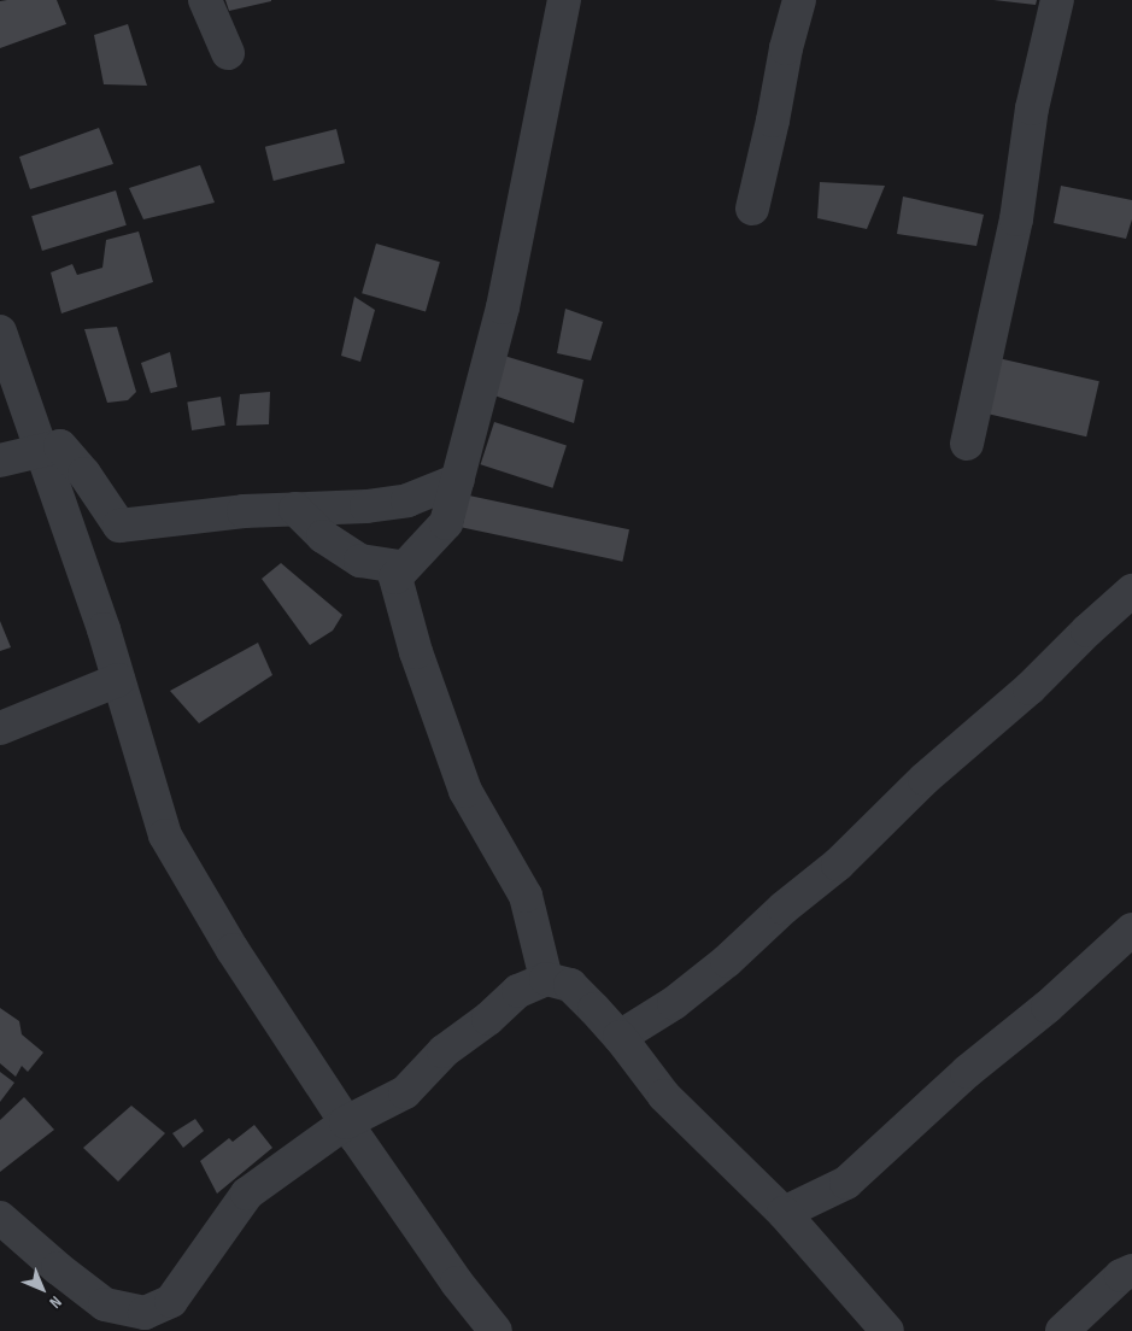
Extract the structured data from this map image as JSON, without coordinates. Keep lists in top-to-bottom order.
{
  "north": "bottom right"
}
